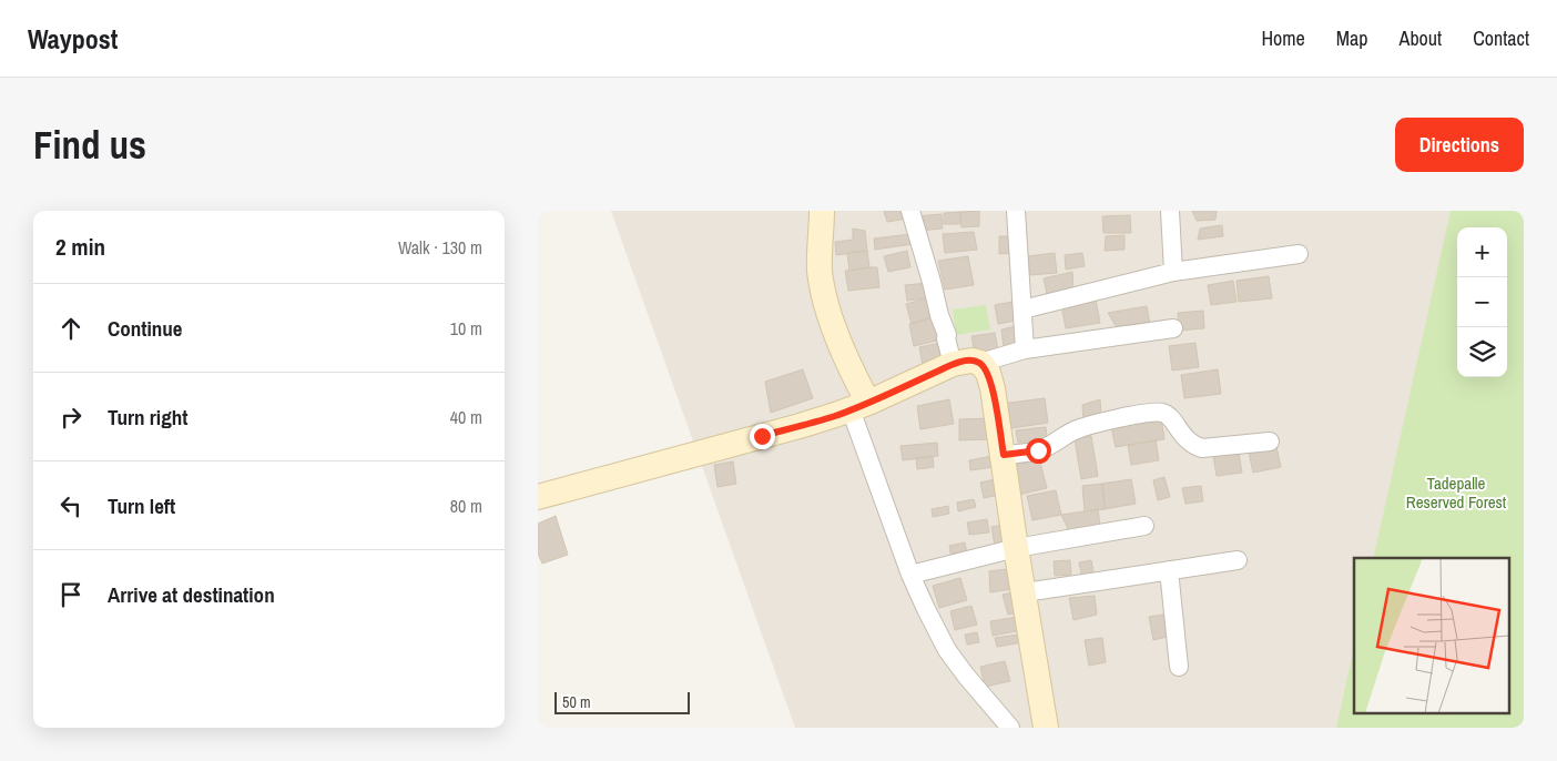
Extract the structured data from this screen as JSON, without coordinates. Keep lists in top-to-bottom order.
{
  "parks": ["Tadepalle Reserved Forest"],
  "scale_bar": "50 m",
  "page": {
    "header": "Waypost",
    "nav": [
      "Home",
      "Map",
      "About",
      "Contact"
    ],
    "buttons": "Directions",
    "title": "Find us",
    "heading": ["2 min", "Walk · 130 m"],
    "map_buttons": ["+", "−"],
    "list": [
      ["Continue", "10 m"],
      ["Turn right", "40 m"],
      ["Turn left", "80 m"],
      "Arrive at destination"
    ],
    "scale": "50 m"
  }
}
